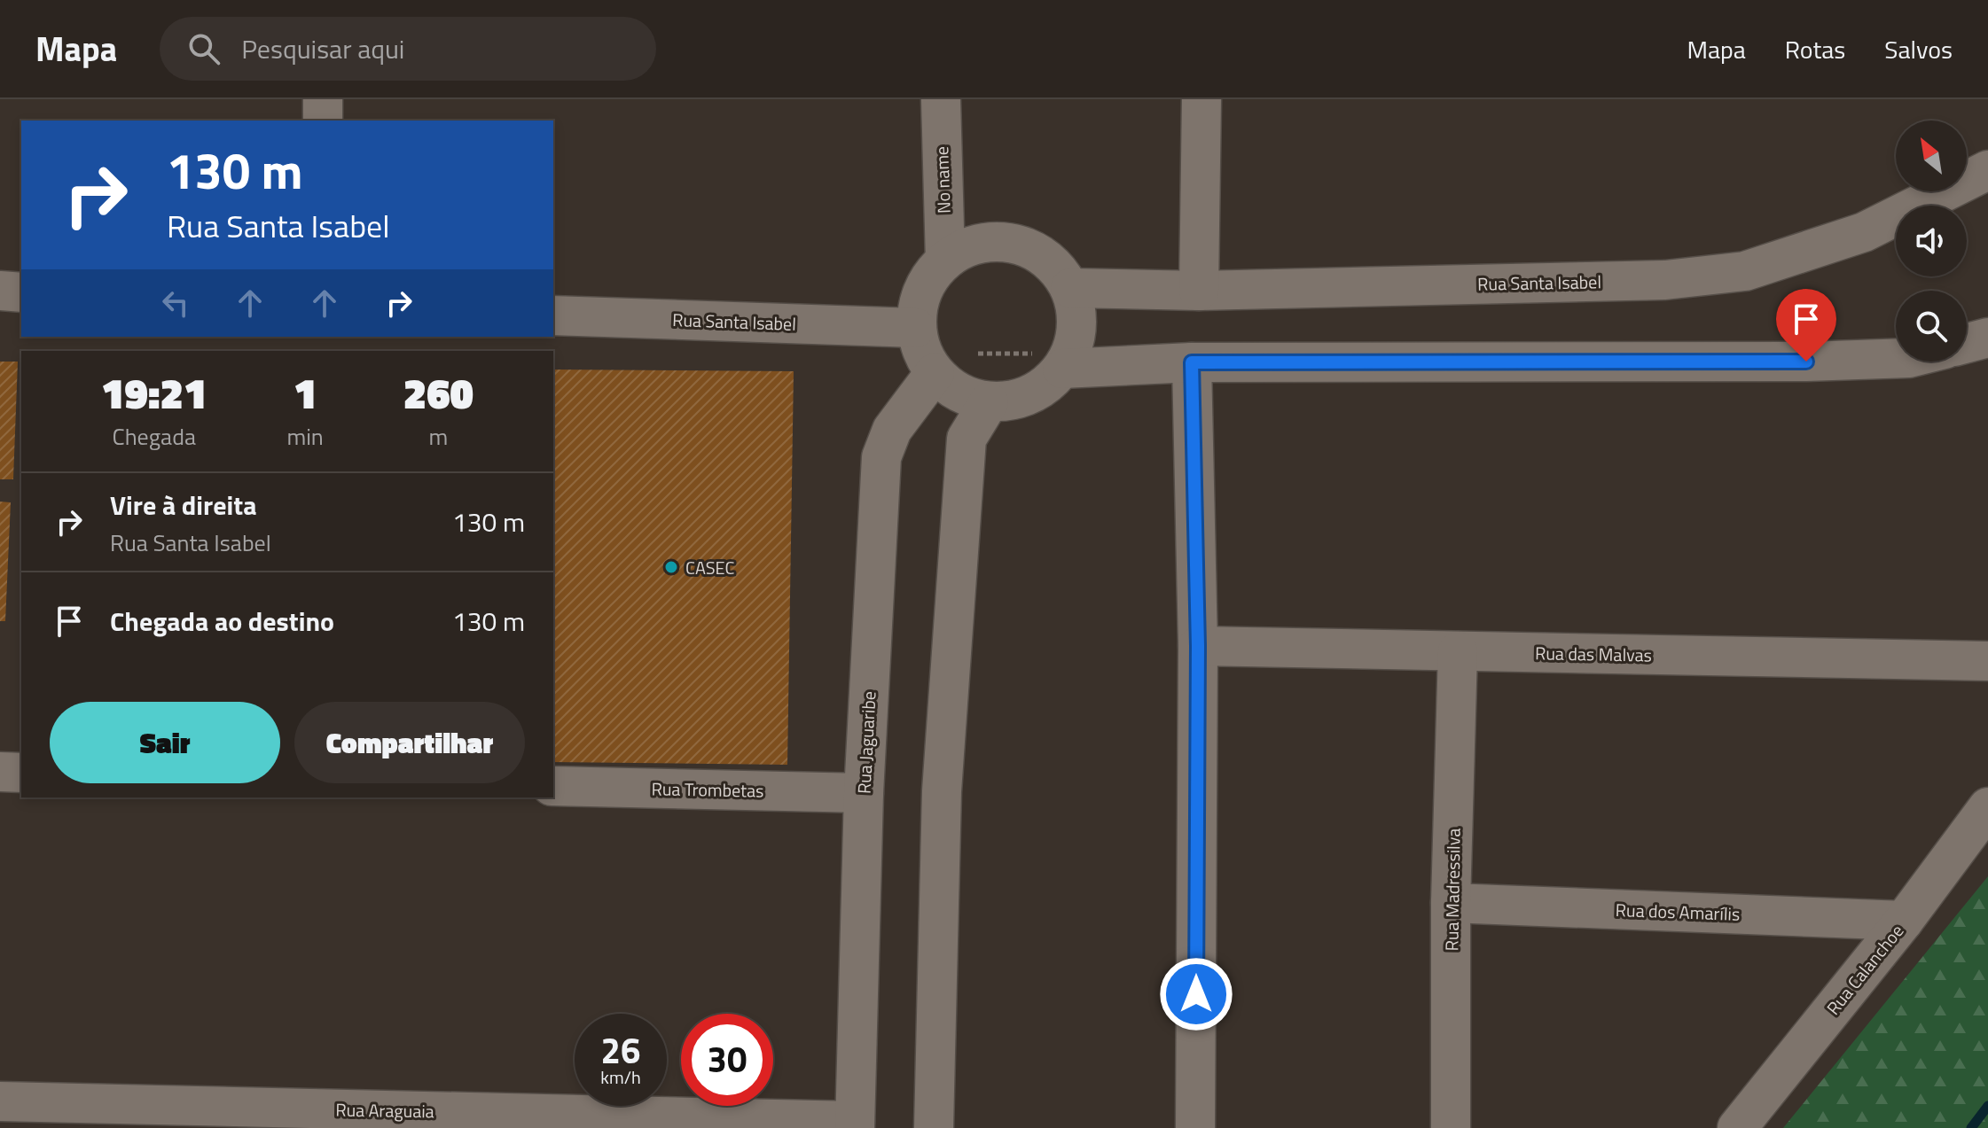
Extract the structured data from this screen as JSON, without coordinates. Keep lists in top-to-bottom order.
{
  "streets": {
    "street": [
      "No name",
      "Rua Santa Isabel",
      "Rua das Malvas",
      "Rua Jaguaribe",
      "Rua Trombetas",
      "Rua Madressilva",
      "Rua dos Amarílis",
      "Rua Calanchoe",
      "Rua Araguaia"
    ]
  },
  "crossings": [
    ["No name", "Rua Santa Isabel"],
    ["No name", "Rua Jaguaribe"],
    ["Rua Santa Isabel", "Rua Jaguaribe"],
    ["Rua das Malvas", "Rua Madressilva"],
    ["Rua Jaguaribe", "Rua Trombetas"],
    ["Rua Jaguaribe", "Rua Araguaia"],
    ["Rua Madressilva", "Rua dos Amarílis"],
    ["Rua dos Amarílis", "Rua Calanchoe"]
  ],
  "places": ["CASEC"],
  "north": "top left",
  "page": {
    "header": "Mapa",
    "search": "Pesquisar aqui",
    "nav": ["Mapa", "Rotas", "Salvos"],
    "turn": ["130 m", "Rua Santa Isabel"],
    "eta": [
      "19:21",
      "Chegada",
      "1",
      "min",
      "260",
      "m"
    ],
    "list": [
      {
        "name": "Vire à direita",
        "note": "Rua Santa Isabel",
        "value": "130 m"
      },
      {
        "name": "Chegada ao destino",
        "value": "130 m"
      }
    ],
    "buttons": ["Sair", "Compartilhar"],
    "speed": "26 km/h",
    "limit": "30"
  }
}
